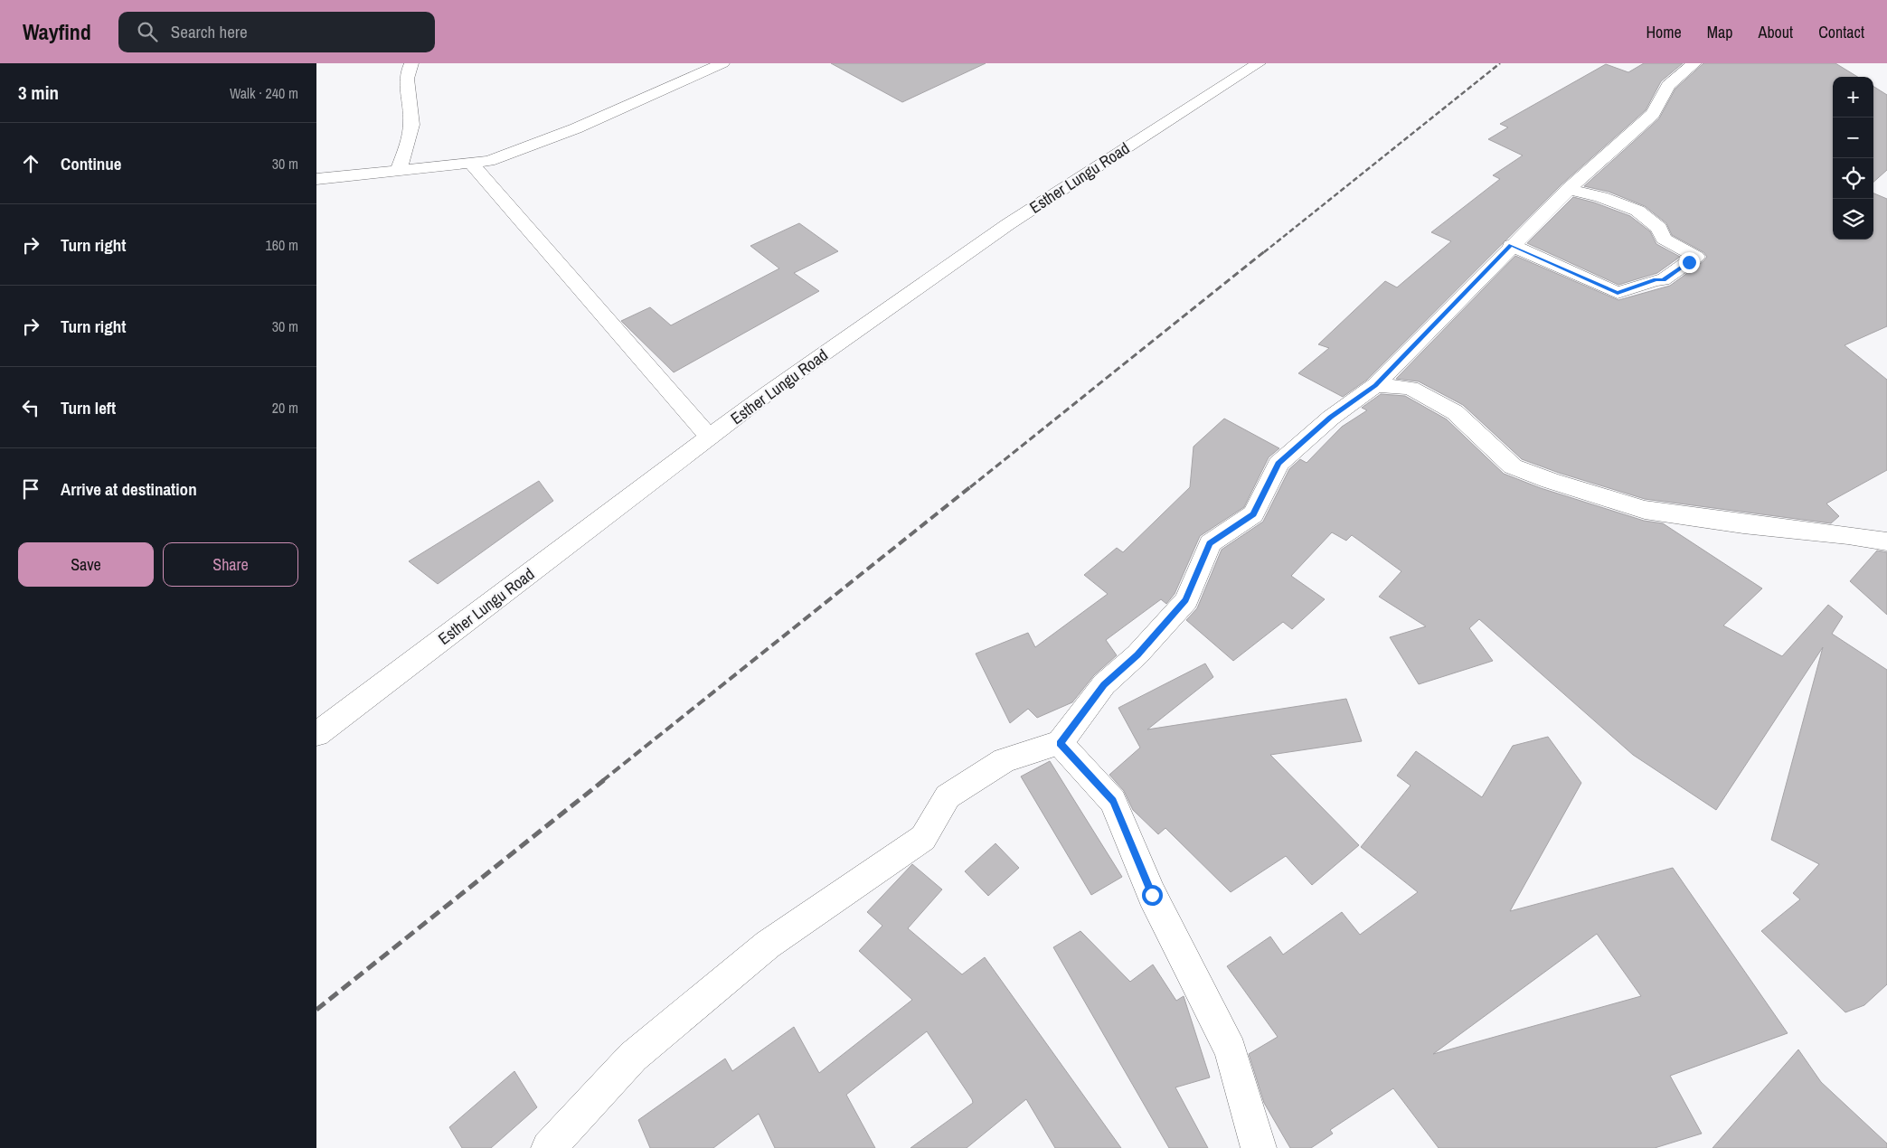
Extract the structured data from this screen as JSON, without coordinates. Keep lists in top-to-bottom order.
{
  "streets": {
    "street": ["Esther Lungu Road"]
  },
  "page": {
    "header": "Wayfind",
    "search": "Search here",
    "nav": [
      "Home",
      "Map",
      "About",
      "Contact"
    ],
    "heading": ["3 min", "Walk · 240 m"],
    "map_buttons": ["+", "−"],
    "list": [
      ["Continue", "30 m"],
      ["Turn right", "160 m"],
      ["Turn right", "30 m"],
      ["Turn left", "20 m"],
      "Arrive at destination"
    ],
    "buttons": ["Save", "Share"]
  }
}
